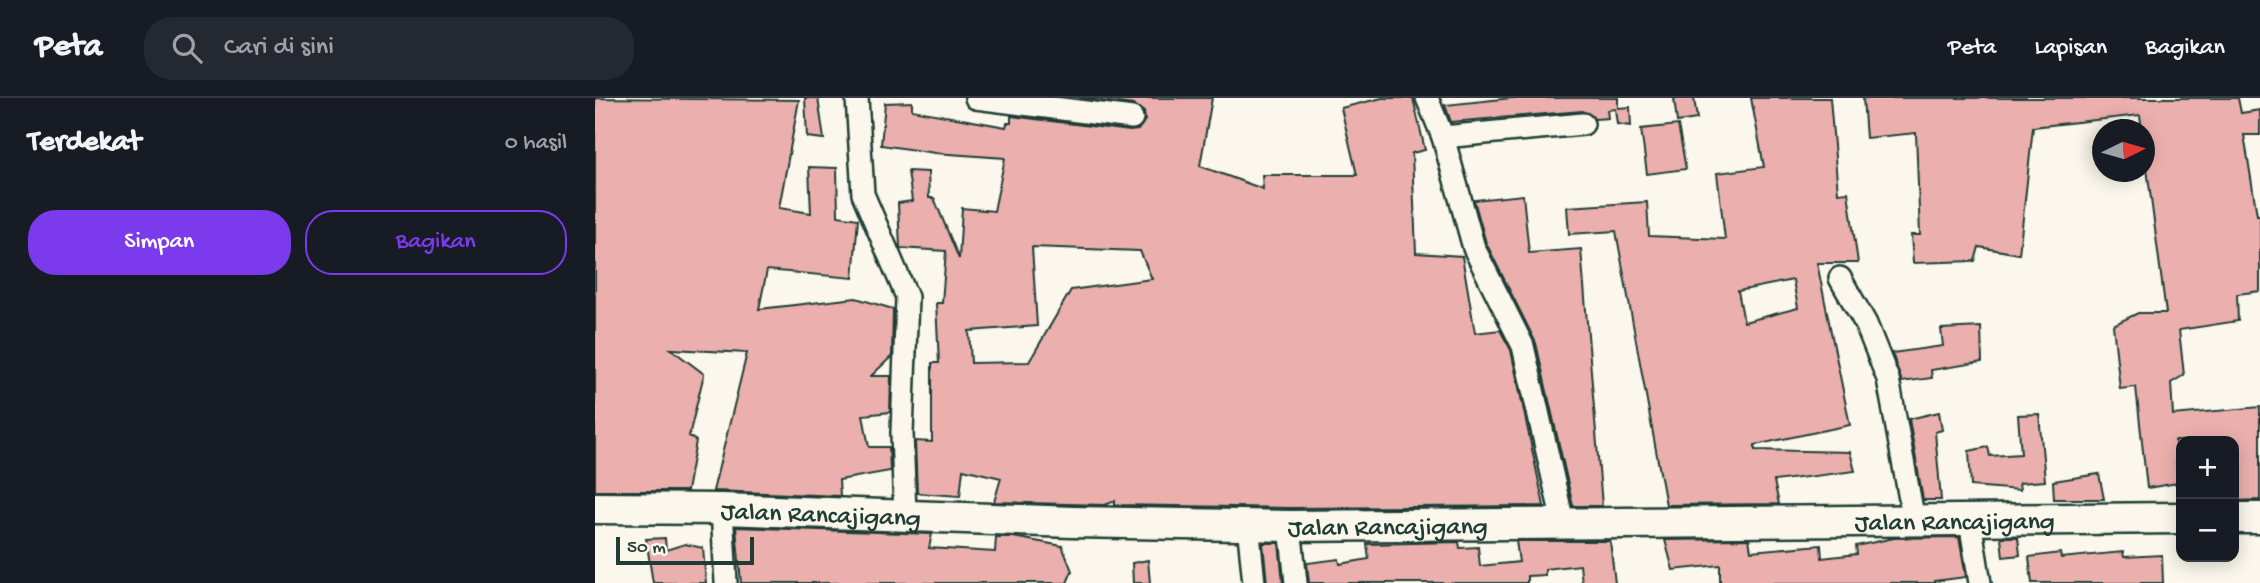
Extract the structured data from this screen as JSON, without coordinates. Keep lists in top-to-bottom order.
{
  "streets": {
    "main road": ["Jalan Rancajigang"]
  },
  "scale_bar": "50 m",
  "north": "right",
  "page": {
    "header": "Peta",
    "search": "Cari di sini",
    "nav": ["Peta", "Lapisan", "Bagikan"],
    "heading": ["Terdekat", "0 hasil"],
    "buttons": ["Simpan", "Bagikan"],
    "map_buttons": ["+", "−"],
    "scale": "50 m"
  }
}
